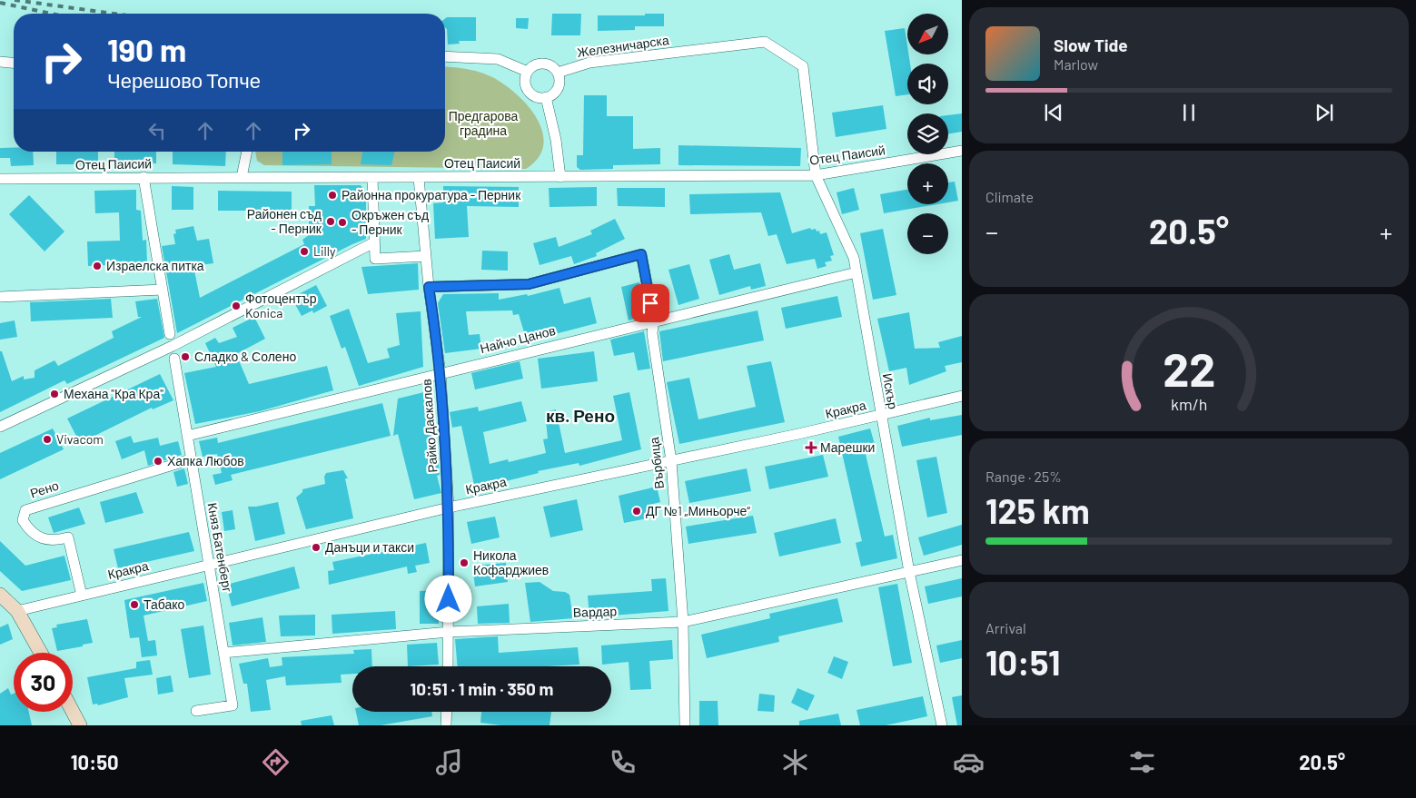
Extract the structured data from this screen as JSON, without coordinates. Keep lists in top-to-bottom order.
{
  "streets": {
    "street": [
      "Железничарска",
      "Отец Паисий",
      "Найчо Цанов",
      "Искър",
      "Кракра",
      "Райко Даскалов",
      "Върбица",
      "Рено",
      "Княз Батенберг",
      "Вардар"
    ]
  },
  "crossings": [
    ["Железничарска", "Искър"],
    ["Отец Паисий", "Искър"],
    ["Отец Паисий", "Райко Даскалов"],
    ["Найчо Цанов", "Искър"],
    ["Найчо Цанов", "Райко Даскалов"],
    ["Найчо Цанов", "Върбица"],
    ["Найчо Цанов", "Княз Батенберг"],
    ["Искър", "Кракра"],
    ["Искър", "Вардар"],
    ["Кракра", "Райко Даскалов"],
    ["Кракра", "Върбица"],
    ["Кракра", "Рено"],
    ["Кракра", "Княз Батенберг"],
    ["Райко Даскалов", "Върбица"],
    ["Райко Даскалов", "Вардар"],
    ["Върбица", "Вардар"],
    ["Рено", "Княз Батенберг"],
    ["Княз Батенберг", "Вардар"]
  ],
  "districts": ["кв. Рено"],
  "parks": ["Предгарова градина"],
  "places": {
    "other": [
      "Районна прокуратура - Перник",
      "Районен съд - Перник",
      "Окръжен съд - Перник",
      "Lilly",
      "Израелска питка",
      "Фотоцентър Konica",
      "Сладко & Солено",
      "Механа \"Кра Кра\"",
      "Vivacom",
      "Хапка Любов",
      "ДГ №1 „Миньорче“",
      "Данъци и такси",
      "Никола Кофарджиев",
      "Табако"
    ],
    "health": ["Марешки"]
  },
  "north": "bottom left",
  "page": {
    "map_buttons": ["+", "−"],
    "turn": ["190 m", "Черешово Топче"],
    "song": ["Slow Tide", "Marlow"],
    "tile": [
      "Climate",
      ["Range · 25%", "125 km"],
      ["Arrival", "10:51"]
    ],
    "heat": ["−", "20.5°", "+"],
    "limit": "30",
    "trip": "10:51 · 1 min · 350 m",
    "tabs": ["10:50", "20.5°"],
    "gauge": ["22", "km/h"]
  }
}
